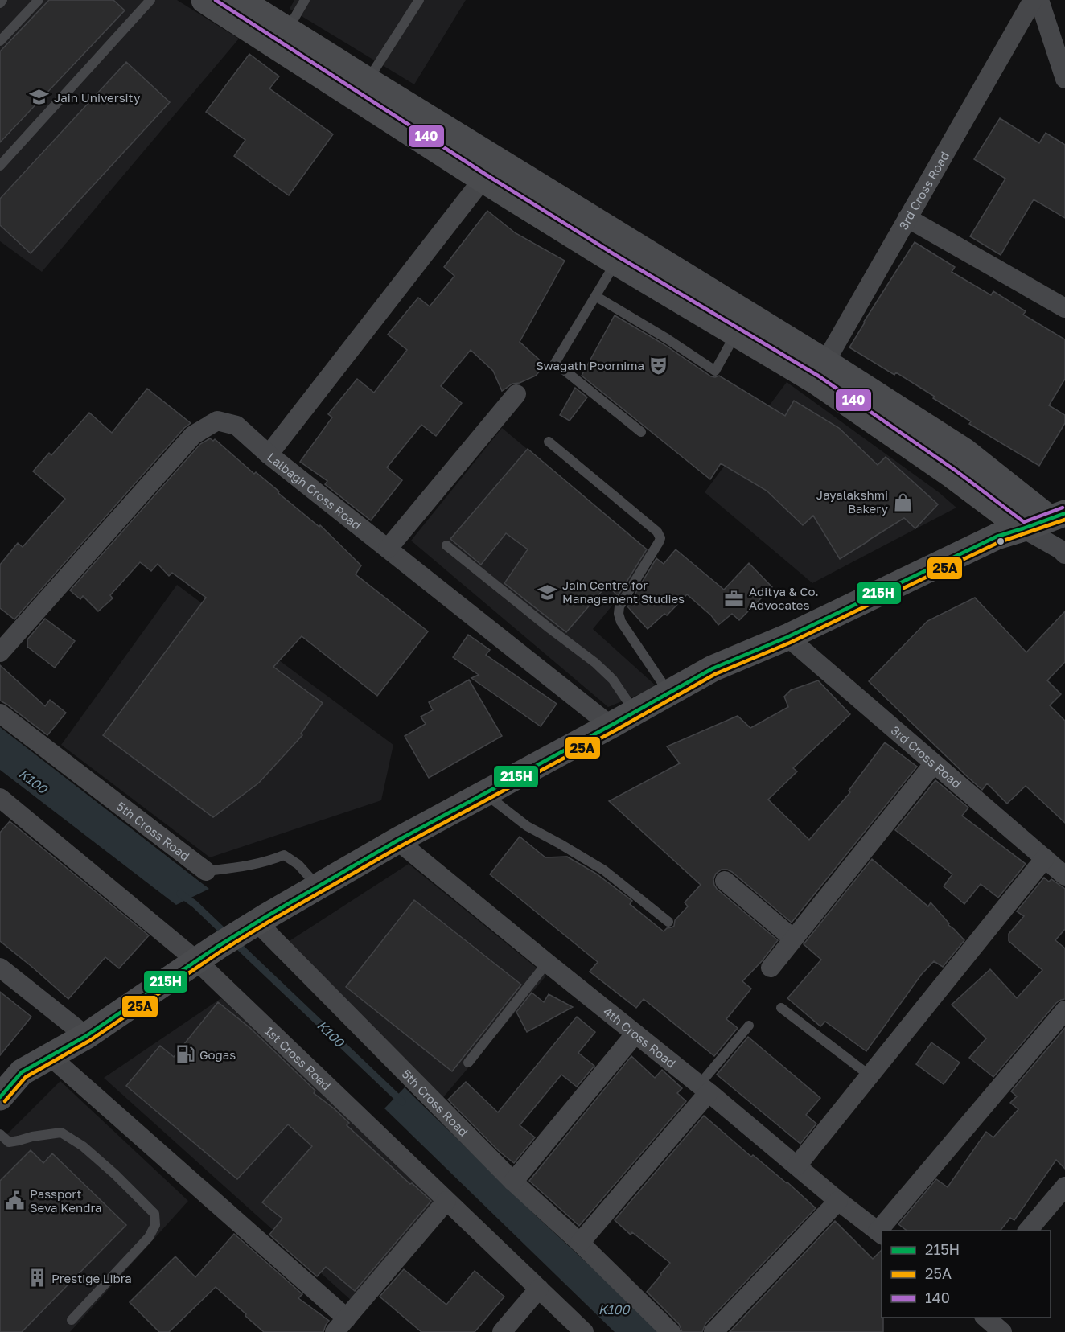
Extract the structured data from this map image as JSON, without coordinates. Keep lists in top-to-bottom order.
{
  "streets": {
    "street": [
      "3rd Cross Road",
      "Lalbagh Cross Road",
      "5th Cross Road",
      "4th Cross Road",
      "1st Cross Road"
    ]
  },
  "water": ["K100"],
  "places": {
    "school or university": ["Jain University", "Jain Centre for Management Studies"],
    "theatre": ["Swagath Poornima"],
    "shop": ["Jayalakshmi Bakery"],
    "office": ["Aditya & Co. Advocates"],
    "fuel station": ["Gogas"],
    "public building": ["Passport Seva Kendra"],
    "building": ["Prestige Libra"]
  },
  "lines": ["transit line 140", "transit line 215H", "transit line 25A"],
  "legend": ["215H", "25A", "140"]
}
